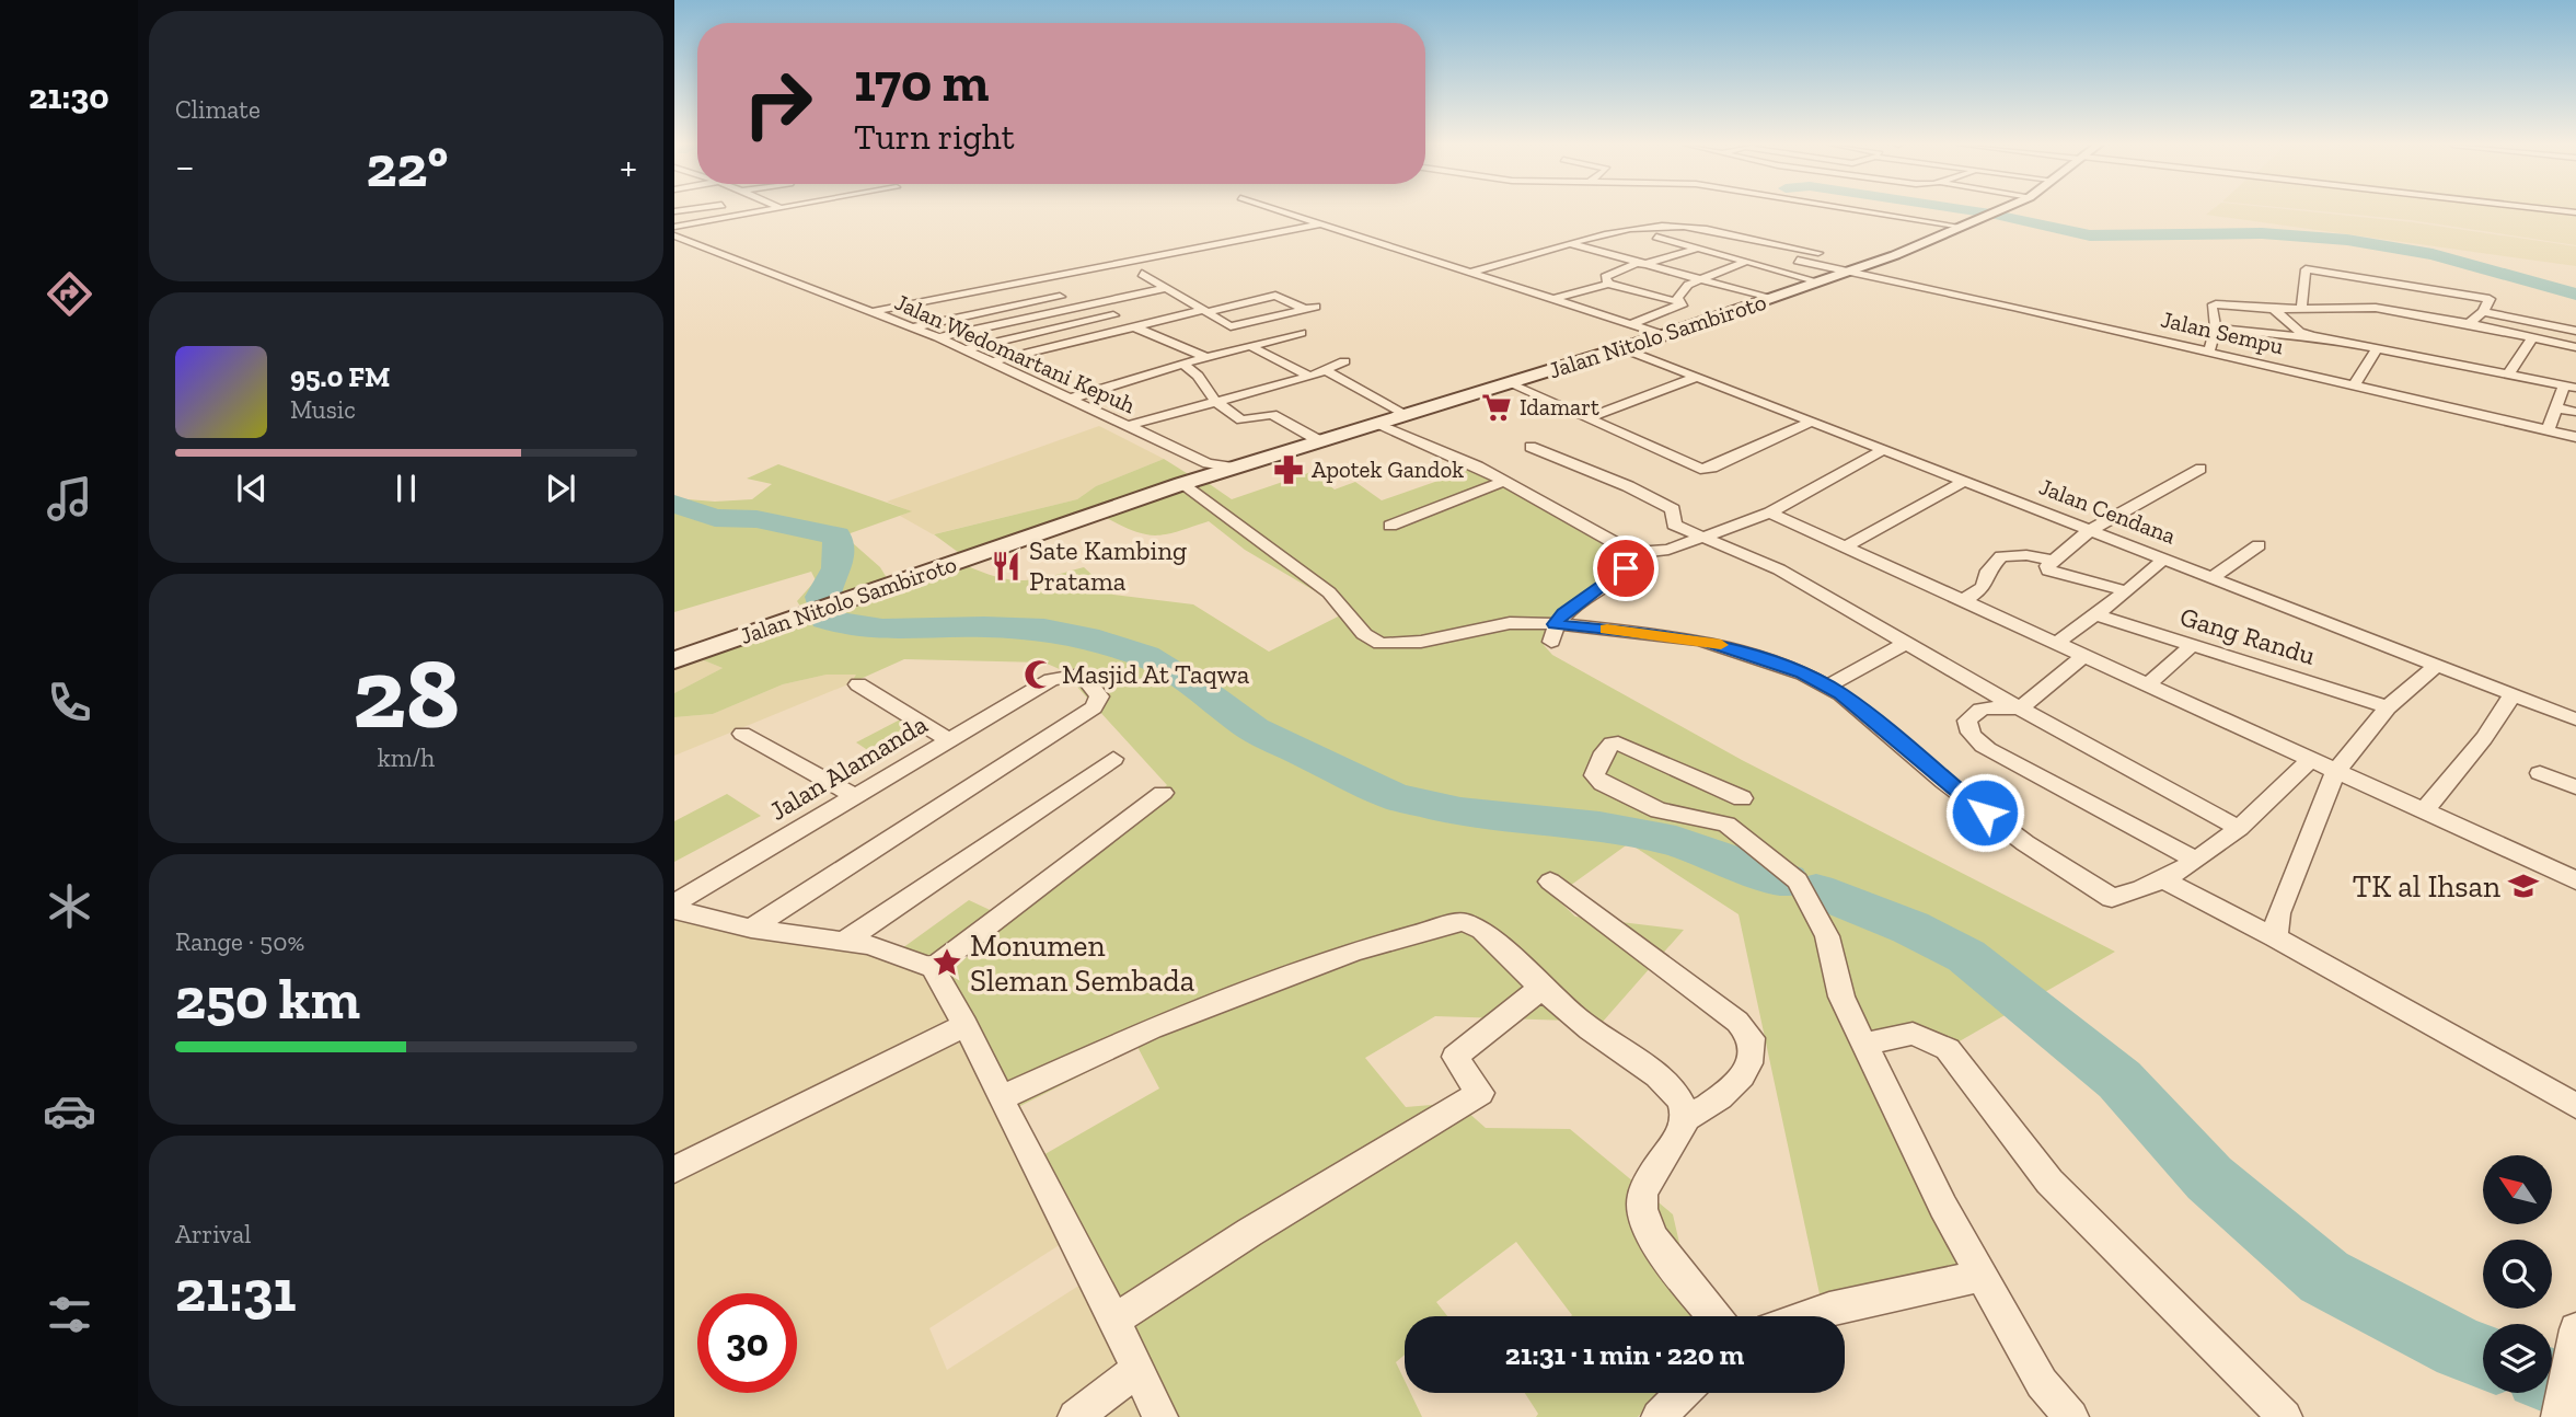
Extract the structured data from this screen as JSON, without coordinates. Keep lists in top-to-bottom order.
{
  "streets": {
    "street": [
      "Jalan Sempu",
      "Jalan Nitolo Sambiroto",
      "Jalan Wedomartani Kepuh",
      "Jalan Cendana",
      "Gang Randu",
      "Jalan Alamanda"
    ]
  },
  "crossings": [
    ["Jalan Sempu", "Jalan Nitolo Sambiroto"],
    ["Jalan Nitolo Sambiroto", "Jalan Wedomartani Kepuh"],
    ["Jalan Nitolo Sambiroto", "Jalan Cendana"]
  ],
  "places": {
    "supermarket": ["Idamart"],
    "pharmacy": ["Apotek Gandok"],
    "restaurant": ["Sate Kambing Pratama"],
    "mosque": ["Masjid At Taqwa"],
    "school or university": ["TK al Ihsan"],
    "place": ["Monumen Sleman Sembada"]
  },
  "north": "top left",
  "page": {
    "tabs": "21:30",
    "tile": [
      "Climate",
      ["28", "km/h"],
      ["Range · 50%", "250 km"],
      ["Arrival", "21:31"]
    ],
    "turn": ["170 m", "Turn right"],
    "heat": ["−", "22°", "+"],
    "song": ["95.0 FM", "Music"],
    "limit": "30",
    "trip": "21:31 · 1 min · 220 m"
  }
}
